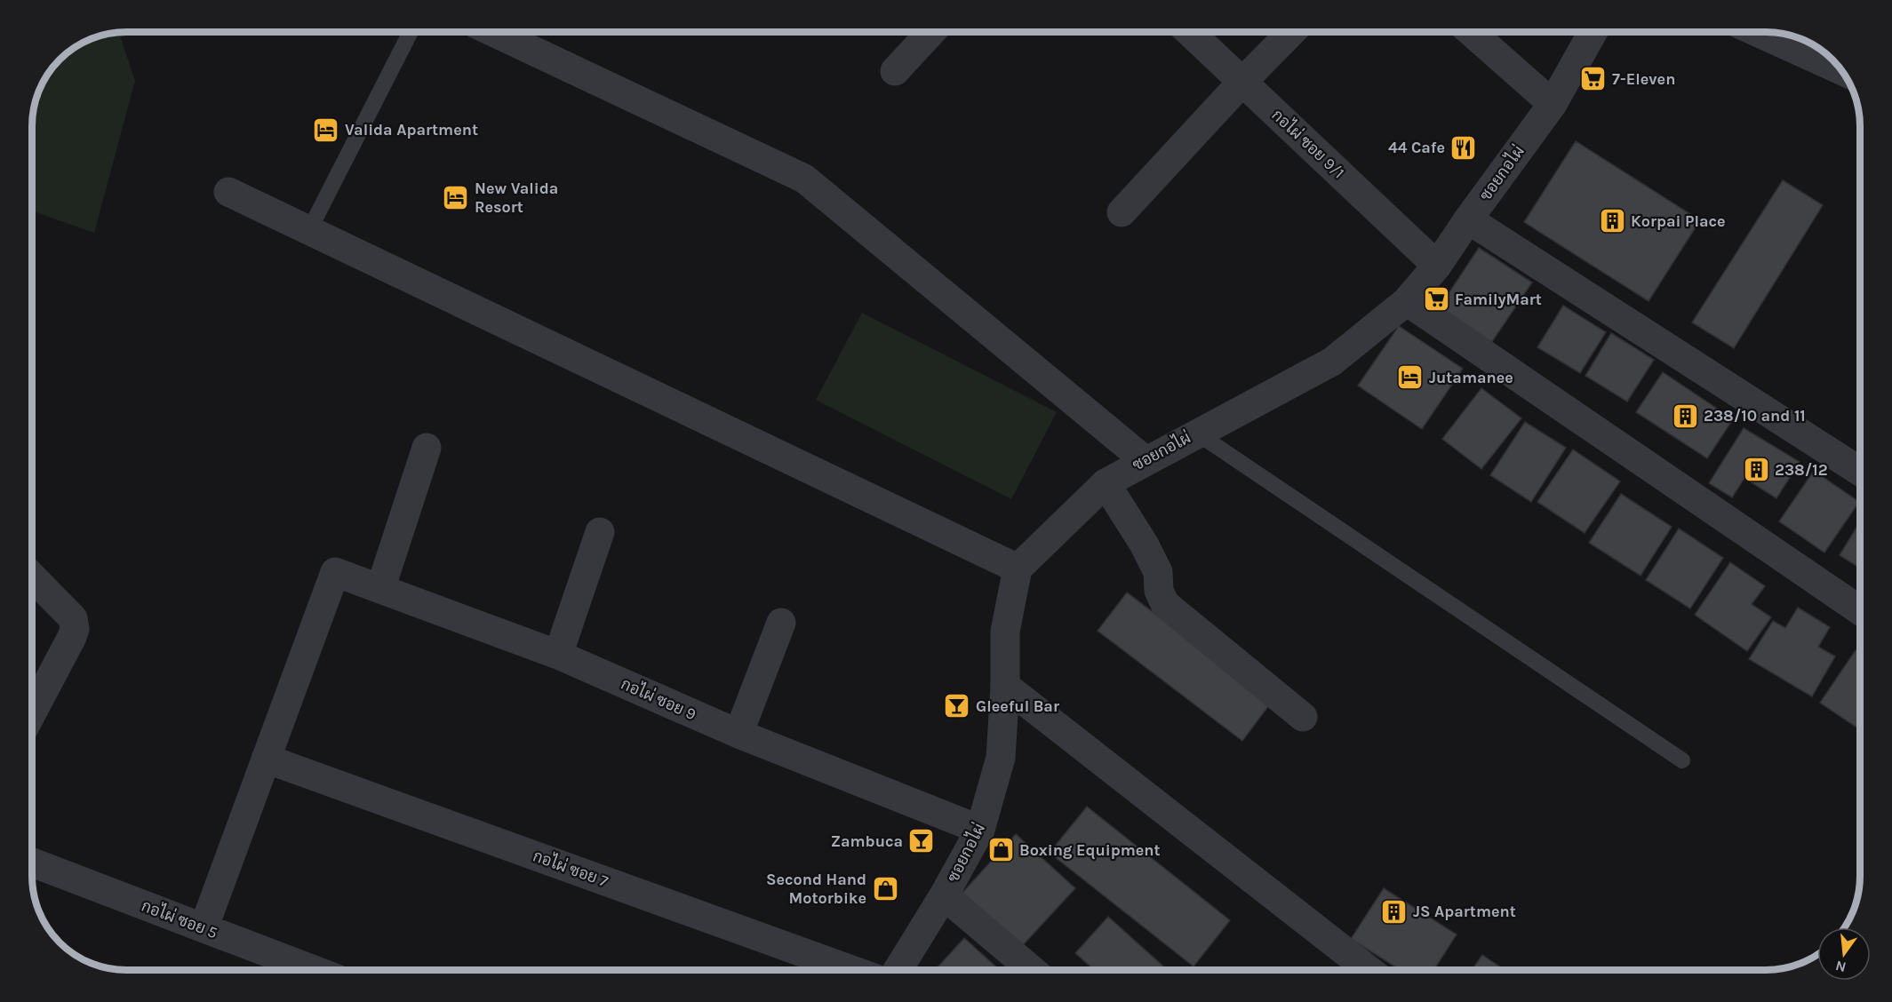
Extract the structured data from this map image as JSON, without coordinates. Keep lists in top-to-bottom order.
{
  "streets": {
    "street": [
      "กอไผ่ ซอย 9/1",
      "ซอยกอไผ่",
      "กอไผ่ ซอย 9",
      "กอไผ่ ซอย 7",
      "กอไผ่ ซอย 5"
    ]
  },
  "crossings": [
    ["กอไผ่ ซอย 9/1", "ซอยกอไผ่"],
    ["ซอยกอไผ่", "กอไผ่ ซอย 9"],
    ["กอไผ่ ซอย 9", "กอไผ่ ซอย 7"]
  ],
  "places": {
    "supermarket": ["7-Eleven", "FamilyMart"],
    "hotel": ["Valida Apartment", "New Valida Resort", "Jutamanee"],
    "restaurant": ["44 Cafe"],
    "building": [
      "Korpai Place",
      "238/10 and 11",
      "238/12",
      "JS Apartment"
    ],
    "bar": ["Gleeful Bar", "Zambuca"],
    "shop": ["Boxing Equipment", "Second Hand Motorbike"]
  },
  "north": "bottom"
}
